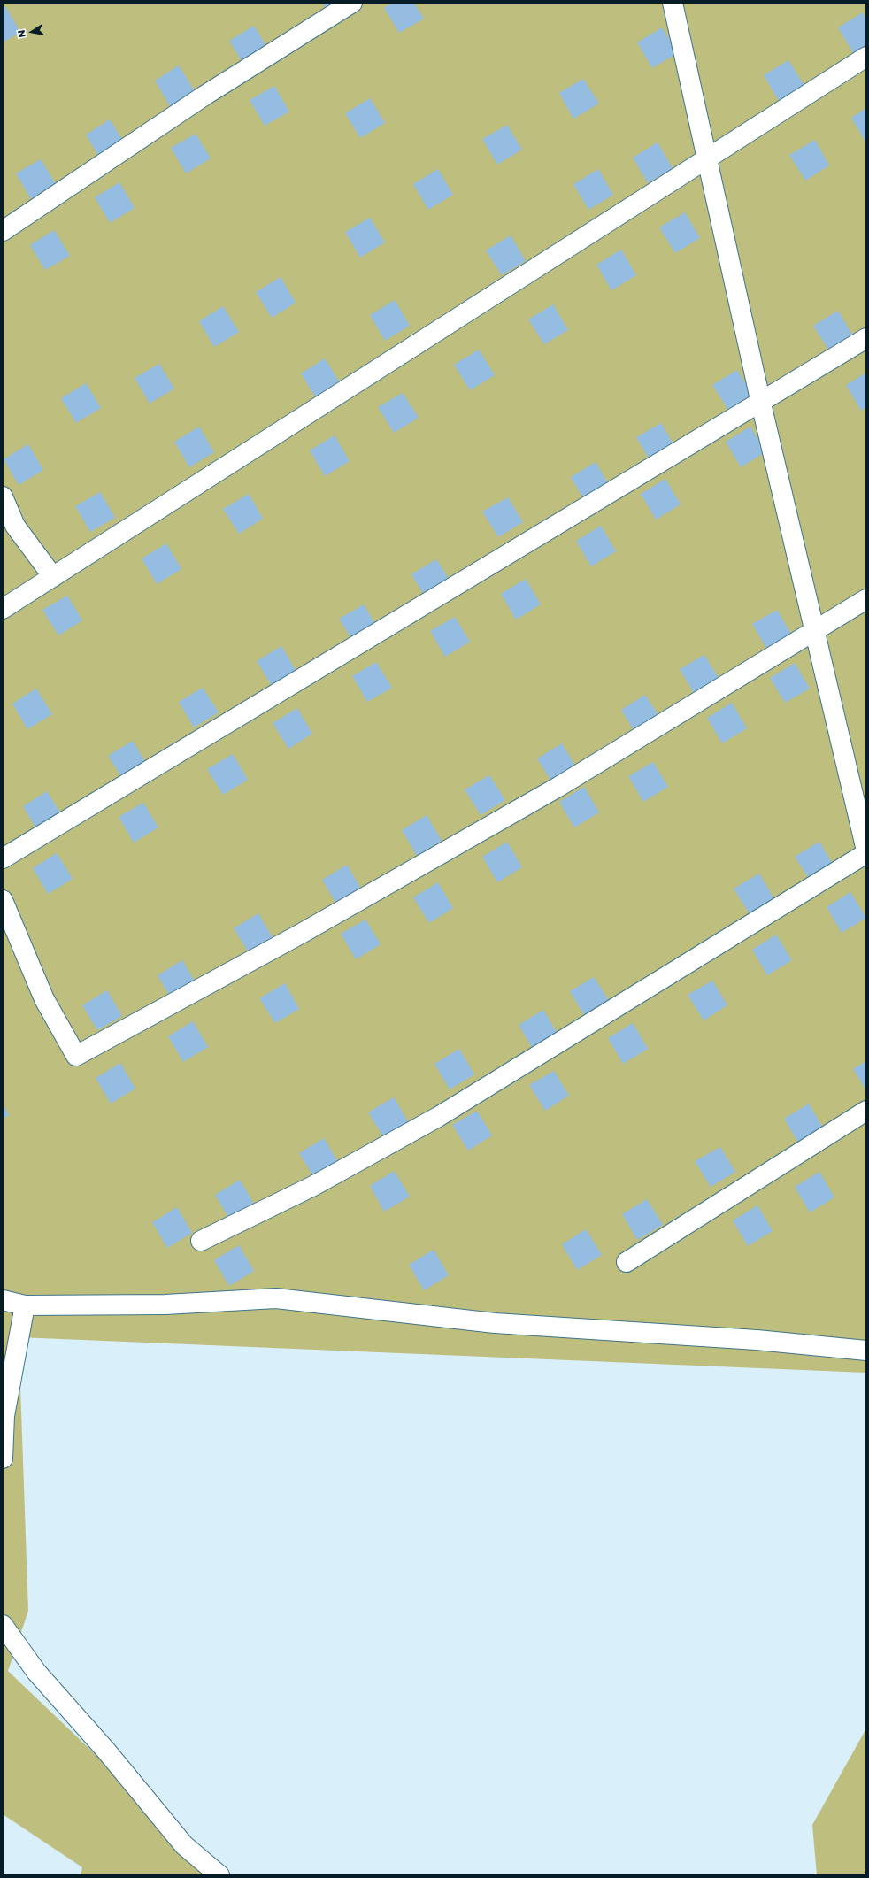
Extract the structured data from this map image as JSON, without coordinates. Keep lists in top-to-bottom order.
{
  "north": "left"
}
